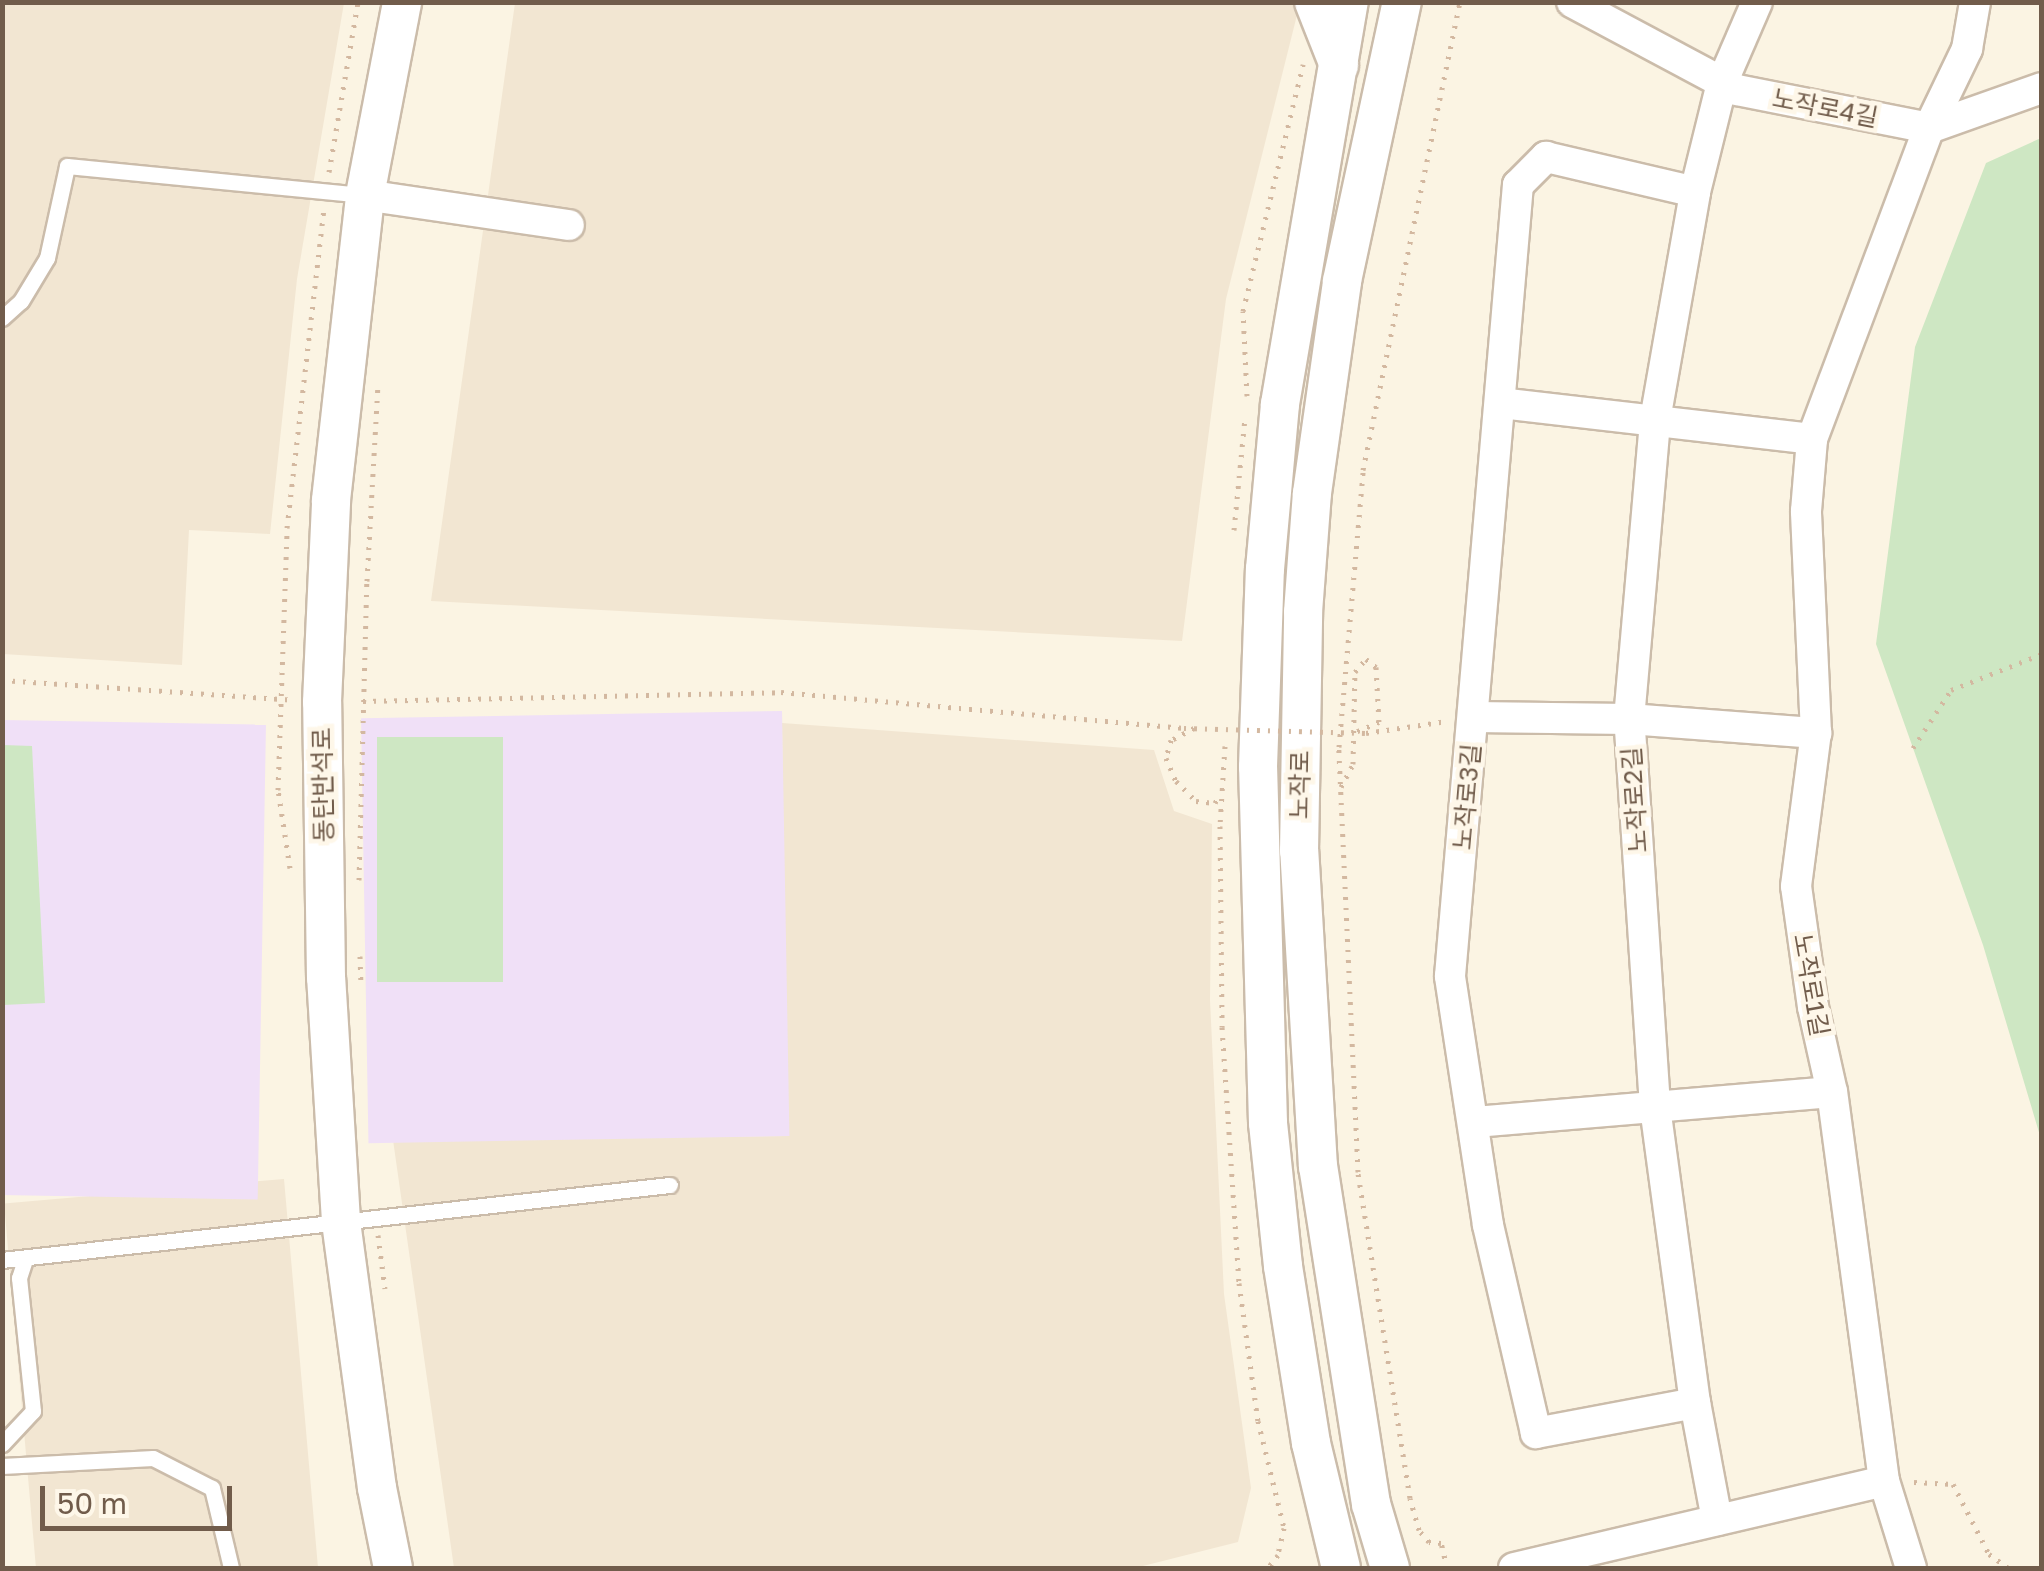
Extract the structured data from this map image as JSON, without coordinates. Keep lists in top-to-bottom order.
{
  "streets": {
    "street": [
      "노작로4길",
      "동탄반석로",
      "노작로",
      "노작로3길",
      "노작로2길",
      "노작로1길"
    ]
  },
  "crossings": [
    ["노작로4길", "노작로2길"],
    ["노작로4길", "노작로1길"],
    ["노작로3길", "노작로2길"]
  ],
  "scale_bar": "50 m"
}
